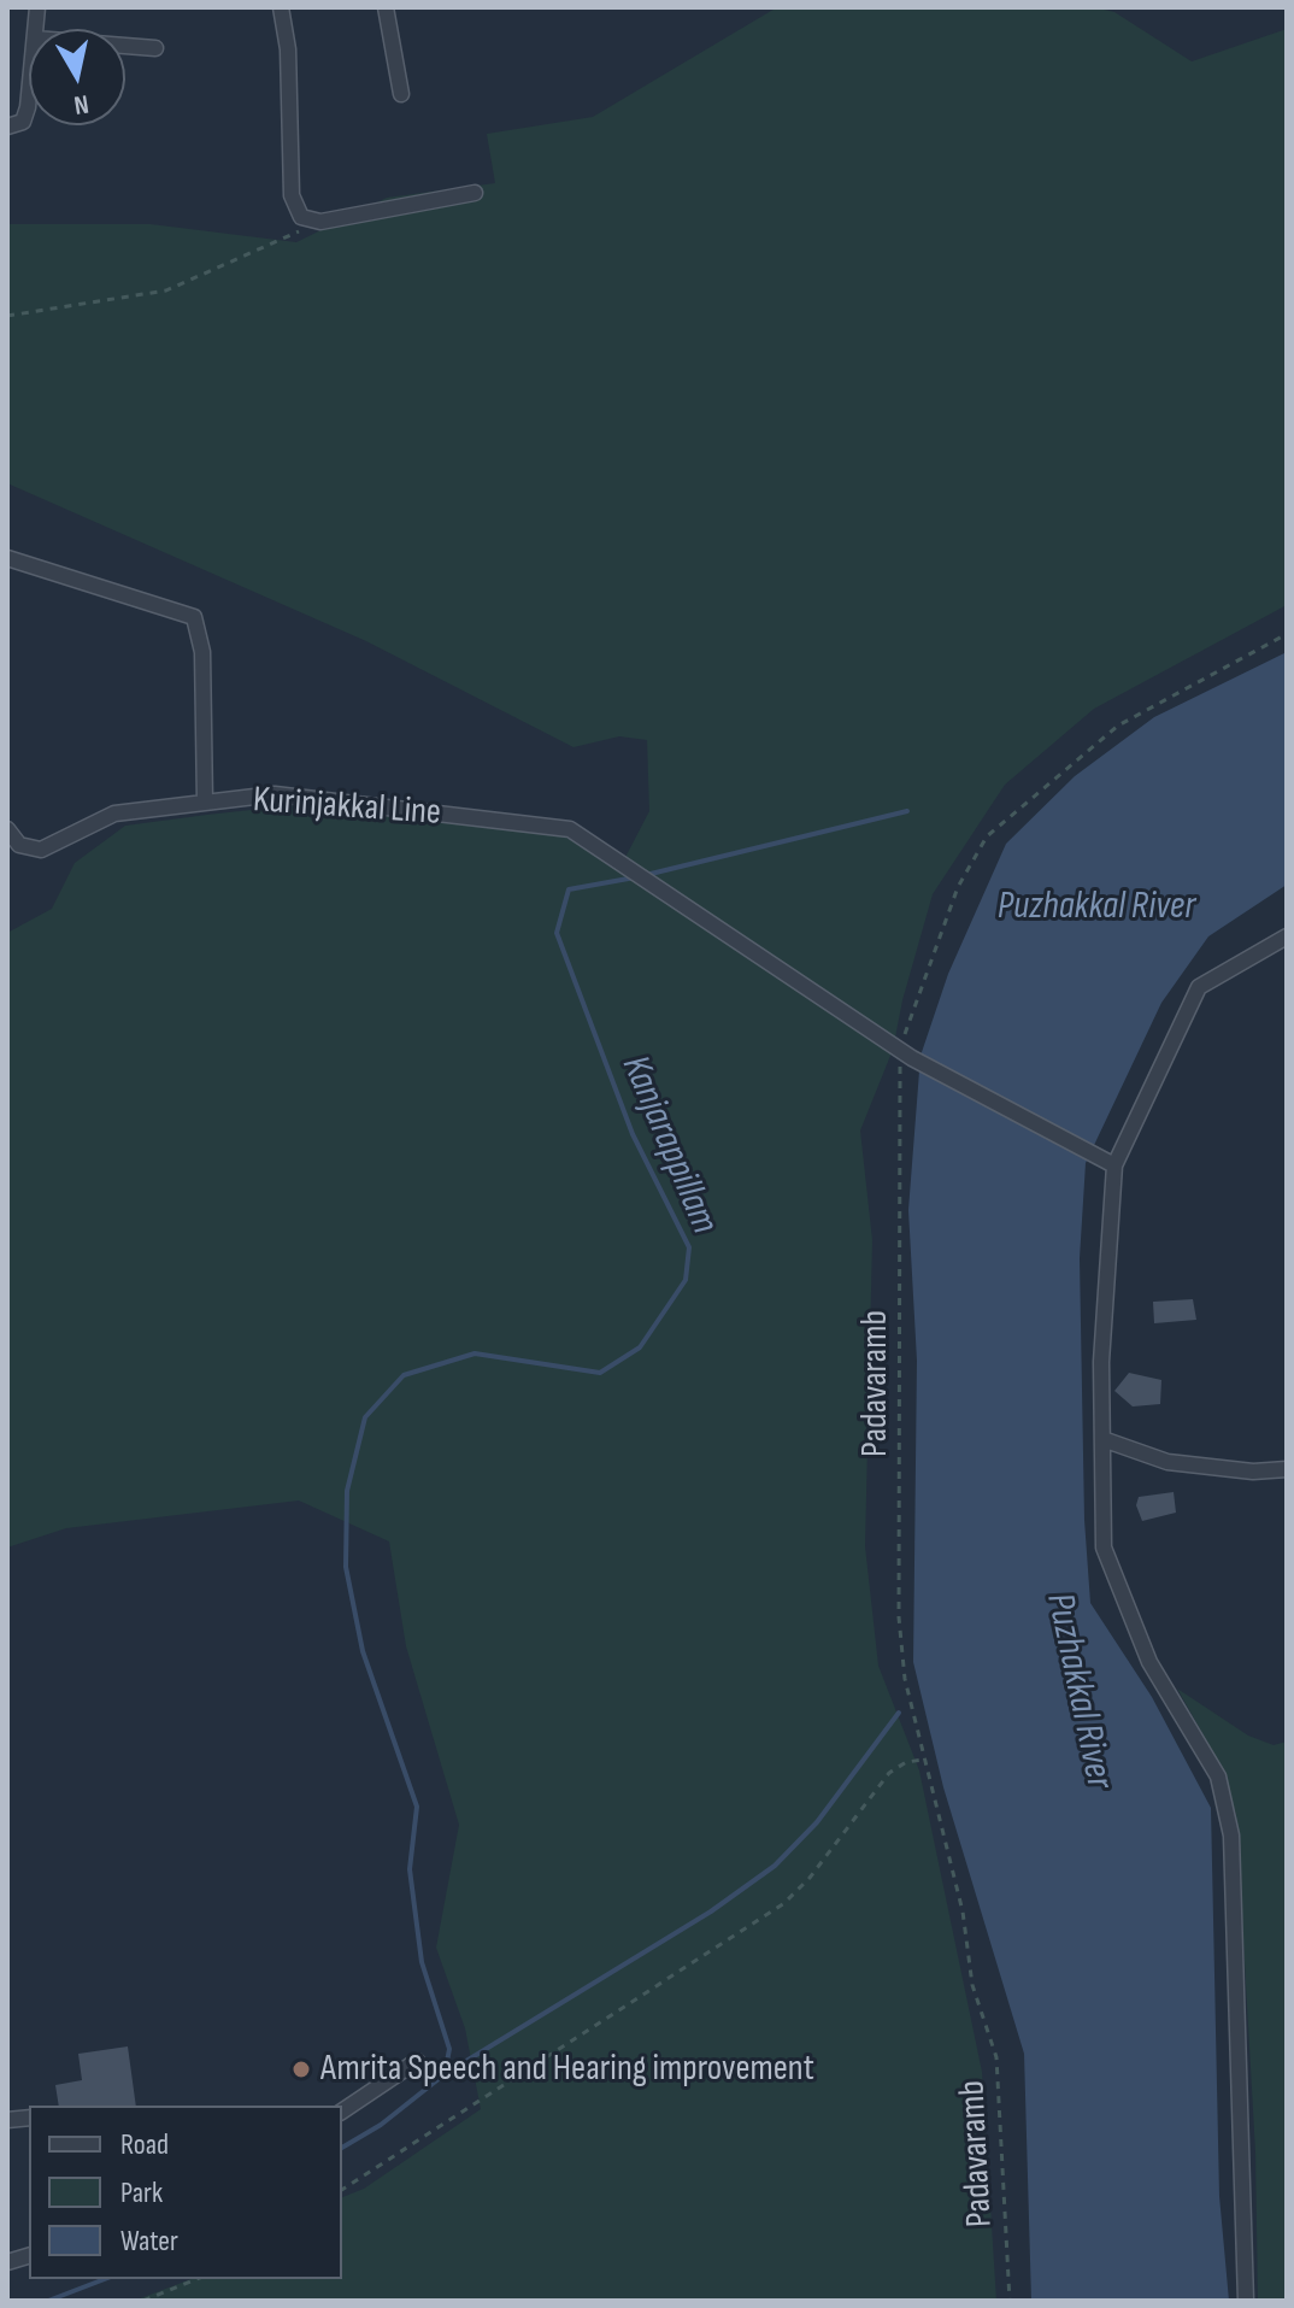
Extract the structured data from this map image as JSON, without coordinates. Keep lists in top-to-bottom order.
{
  "streets": {
    "street": ["Kurinjakkal Line"],
    "path": ["Padavaramb"]
  },
  "crossings": [
    ["Kurinjakkal Line", "Padavaramb"]
  ],
  "water": ["Puzhakkal River", "Kanjarappillam"],
  "places": ["Amrita Speech and Hearing improvement"],
  "legend": ["Road", "Park", "Water"],
  "north": "bottom"
}
